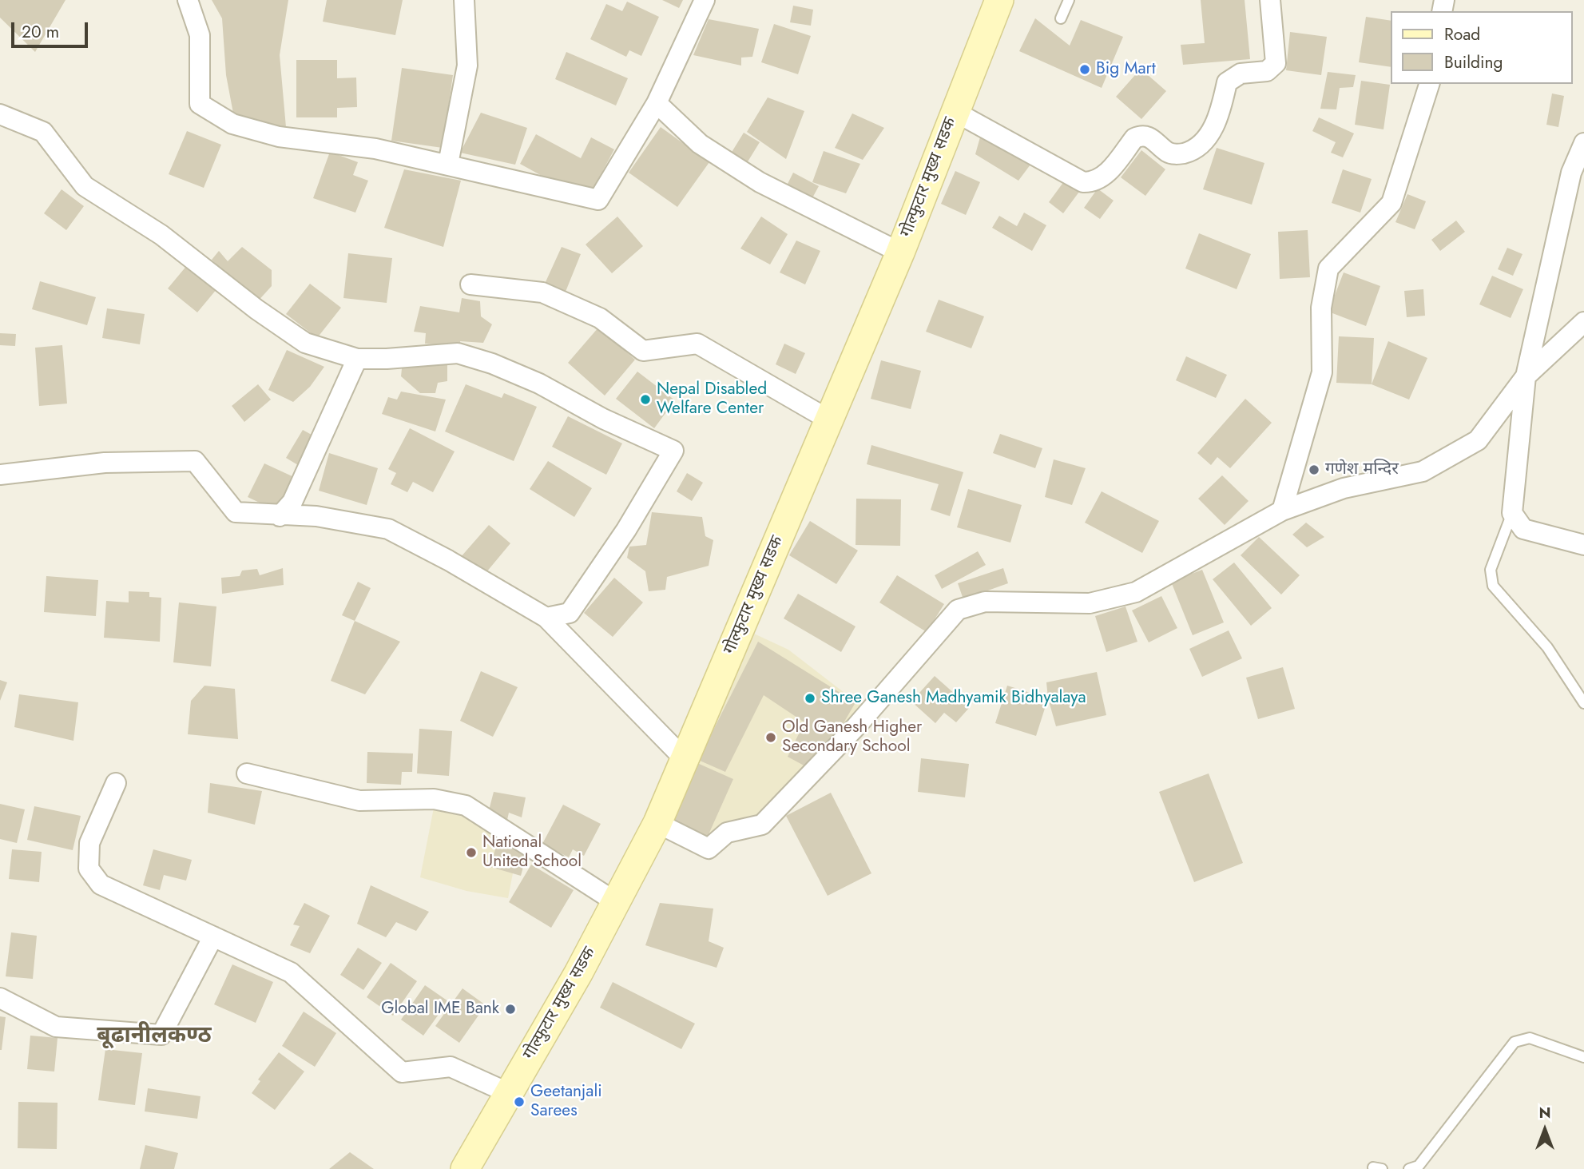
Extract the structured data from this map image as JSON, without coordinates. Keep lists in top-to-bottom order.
{
  "streets": {
    "main road": ["गोल्फुटार मुख्य सडक"]
  },
  "districts": ["बूढानीलकण्ठ"],
  "places": [
    "Big Mart",
    "Nepal Disabled Welfare Center",
    "गणेश मन्दिर",
    "Shree Ganesh Madhyamik Bidhyalaya",
    "Old Ganesh Higher Secondary School",
    "National United School",
    "Global IME Bank",
    "Geetanjali Sarees"
  ],
  "legend": ["Road", "Building"],
  "scale_bar": "20 m",
  "north": "top"
}
